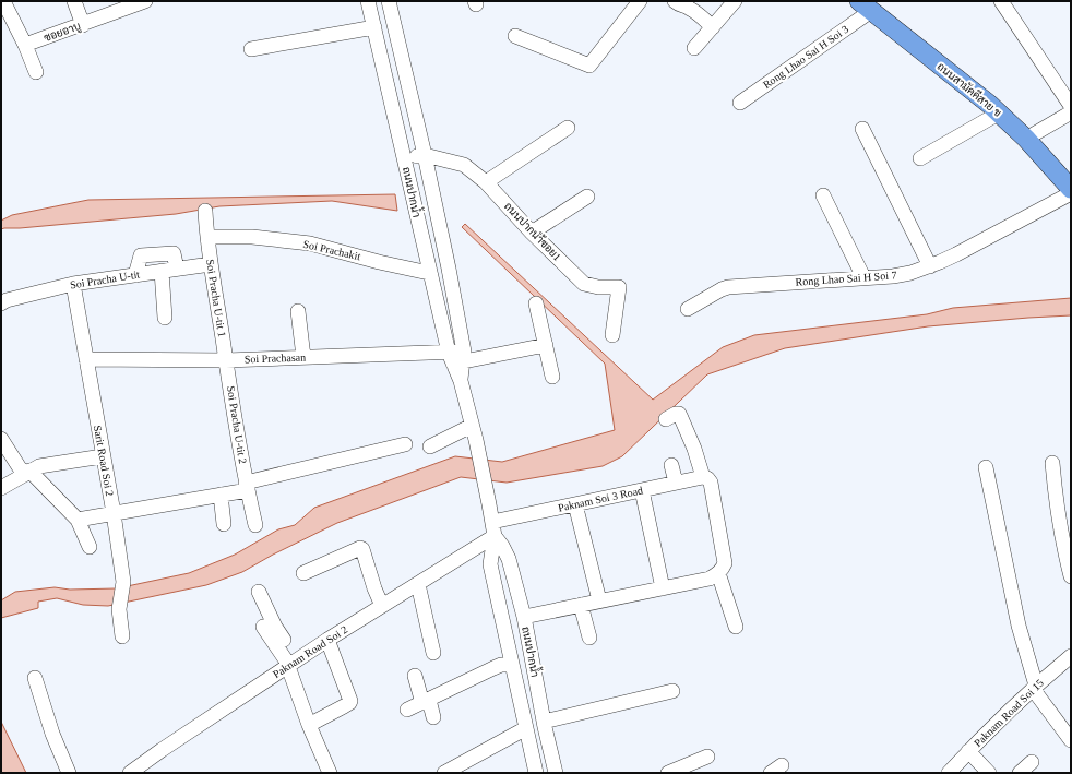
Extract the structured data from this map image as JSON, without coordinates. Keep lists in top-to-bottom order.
{
  "streets": {
    "main road": ["ถนนสามัคคีสาย ข"],
    "street": [
      "ซอยอาบู",
      "Rong Lhao Sai H Soi 3",
      "ถนนปากน้ำ",
      "ถนนปากนำ้ซอย1",
      "Soi Prachakit",
      "Rong Lhao Sai H Soi 7",
      "Soi Pracha U-tit",
      "Soi Pracha U-tit 1",
      "Soi Prachasan",
      "Soi Pracha U-tit 2",
      "Sarit Road Soi 2",
      "Paknam Soi 3 Road",
      "Paknam Road Soi 2",
      "Paknam Road Soi 15"
    ]
  },
  "crossings": [
    ["Rong Lhao Sai H Soi 3", "ถนนสามัคคีสาย ข"],
    ["ถนนปากน้ำ", "ถนนปากนำ้ซอย1"],
    ["ถนนปากน้ำ", "Soi Prachakit"],
    ["ถนนปากน้ำ", "Soi Prachasan"],
    ["ถนนปากน้ำ", "Paknam Soi 3 Road"],
    ["ถนนปากน้ำ", "Paknam Road Soi 2"],
    ["Soi Prachakit", "Soi Pracha U-tit 1"],
    ["Soi Pracha U-tit", "Soi Pracha U-tit 1"],
    ["Soi Pracha U-tit", "Sarit Road Soi 2"],
    ["Soi Pracha U-tit 1", "Soi Prachasan"],
    ["Soi Pracha U-tit 1", "Soi Pracha U-tit 2"],
    ["Soi Prachasan", "Soi Pracha U-tit 2"],
    ["Soi Prachasan", "Sarit Road Soi 2"],
    ["Paknam Soi 3 Road", "Paknam Road Soi 2"]
  ]
}
